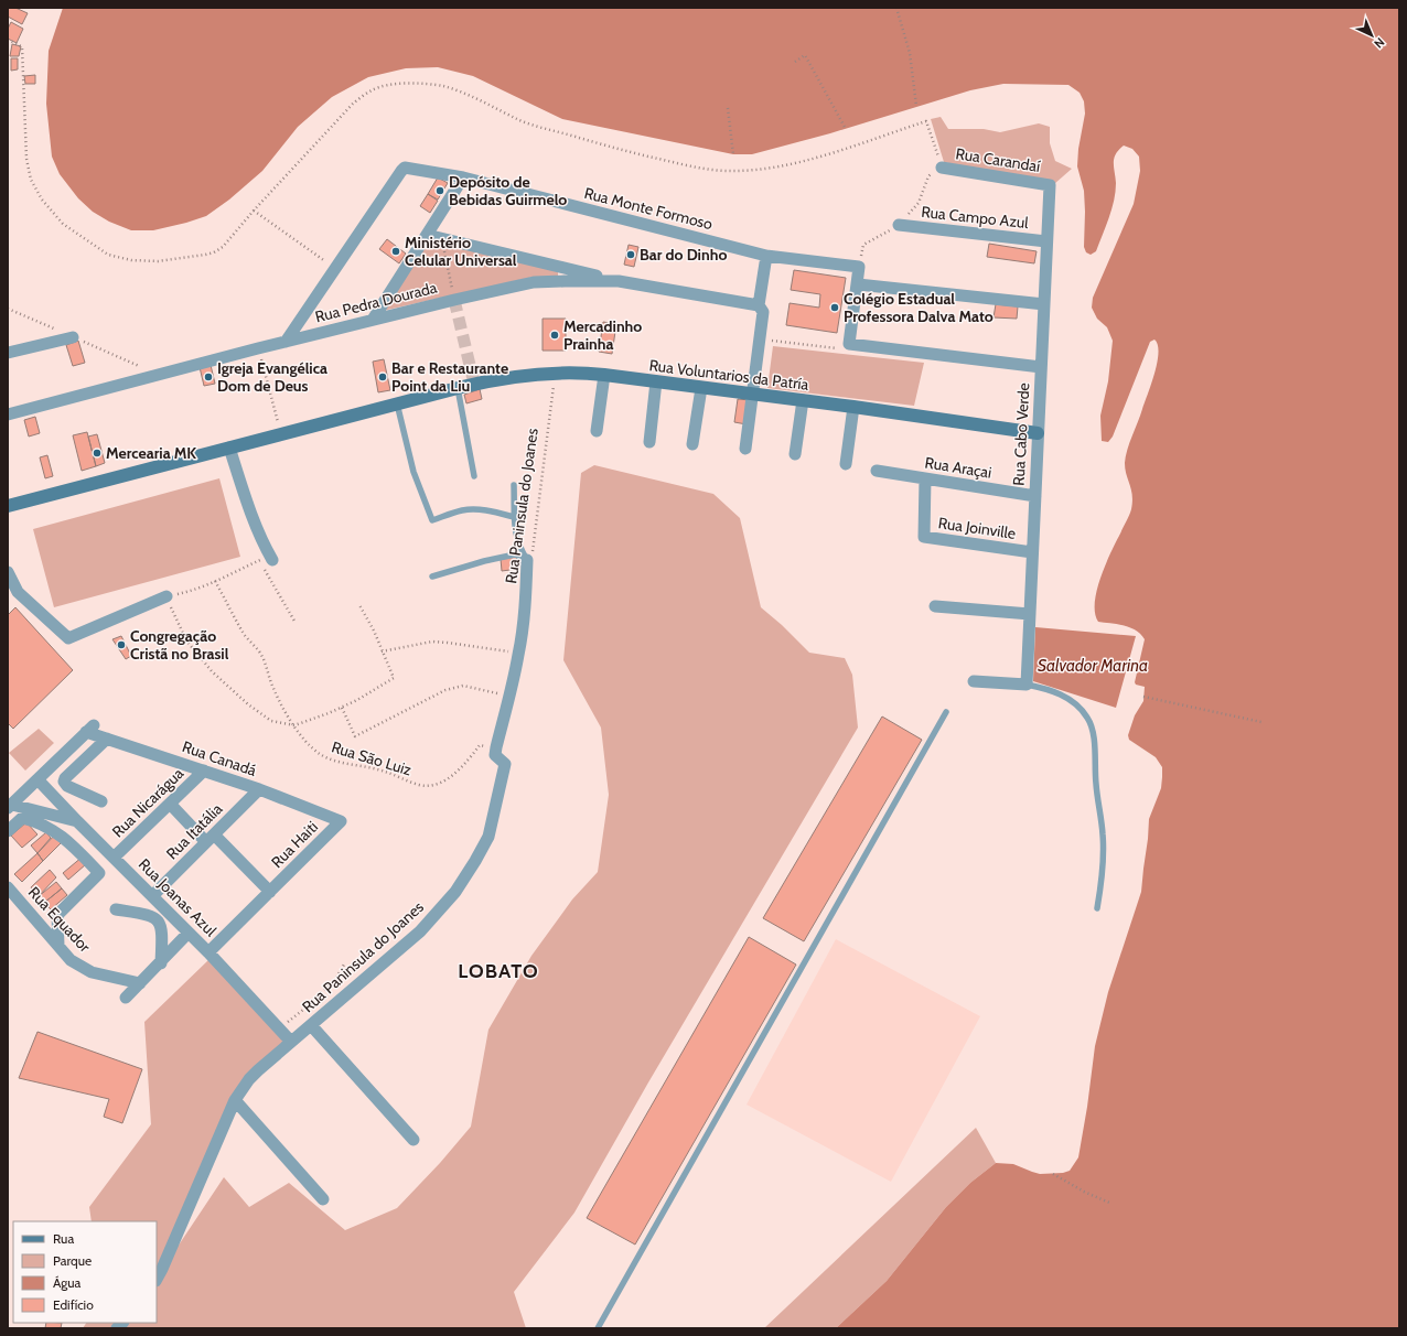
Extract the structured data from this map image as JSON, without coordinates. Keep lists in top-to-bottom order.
{
  "streets": {
    "street": [
      "Rua Carandaí",
      "Rua Monte Formoso",
      "Rua Campo Azul",
      "Rua Pedra Dourada",
      "Rua Voluntarios da Patría",
      "Rua Cabo Verde",
      "Rua Araçai",
      "Rua Paninsula do Joanes",
      "Rua Joinville",
      "Rua Canadá",
      "Rua Nicarágua",
      "Rua Itatália",
      "Rua Haiti",
      "Rua Joanas Azul",
      "Rua Equador"
    ],
    "path": ["Rua São Luiz"]
  },
  "crossings": [
    ["Rua Carandaí", "Rua Cabo Verde"],
    ["Rua Monte Formoso", "Rua Pedra Dourada"],
    ["Rua Campo Azul", "Rua Cabo Verde"],
    ["Rua Voluntarios da Patría", "Rua Cabo Verde"],
    ["Rua Voluntarios da Patría", "Rua Paninsula do Joanes"],
    ["Rua Cabo Verde", "Rua Araçai"],
    ["Rua Cabo Verde", "Rua Joinville"],
    ["Rua Araçai", "Rua Joinville"],
    ["Rua Paninsula do Joanes", "Rua São Luiz"],
    ["Rua Paninsula do Joanes", "Rua Joanas Azul"],
    ["Rua Canadá", "Rua Nicarágua"],
    ["Rua Canadá", "Rua Itatália"],
    ["Rua Canadá", "Rua Haiti"],
    ["Rua Canadá", "Rua Joanas Azul"],
    ["Rua Nicarágua", "Rua Haiti"],
    ["Rua Nicarágua", "Rua Joanas Azul"],
    ["Rua Itatália", "Rua Haiti"],
    ["Rua Itatália", "Rua Joanas Azul"],
    ["Rua Haiti", "Rua Joanas Azul"]
  ],
  "districts": ["LOBATO"],
  "water": ["Salvador Marina"],
  "places": [
    "Depósito de Bebidas Guirmelo",
    "Ministério Celular Universal",
    "Bar do Dinho",
    "Colégio Estadual Professora Dalva Mato",
    "Mercadinho Prainha",
    "Igreja Evangélica Dom de Deus",
    "Bar e Restaurante Point da Liu",
    "Mercearia MK",
    "Congregação Cristã no Brasil"
  ],
  "legend": [
    "Rua",
    "Parque",
    "Água",
    "Edifício"
  ],
  "north": "bottom right"
}
